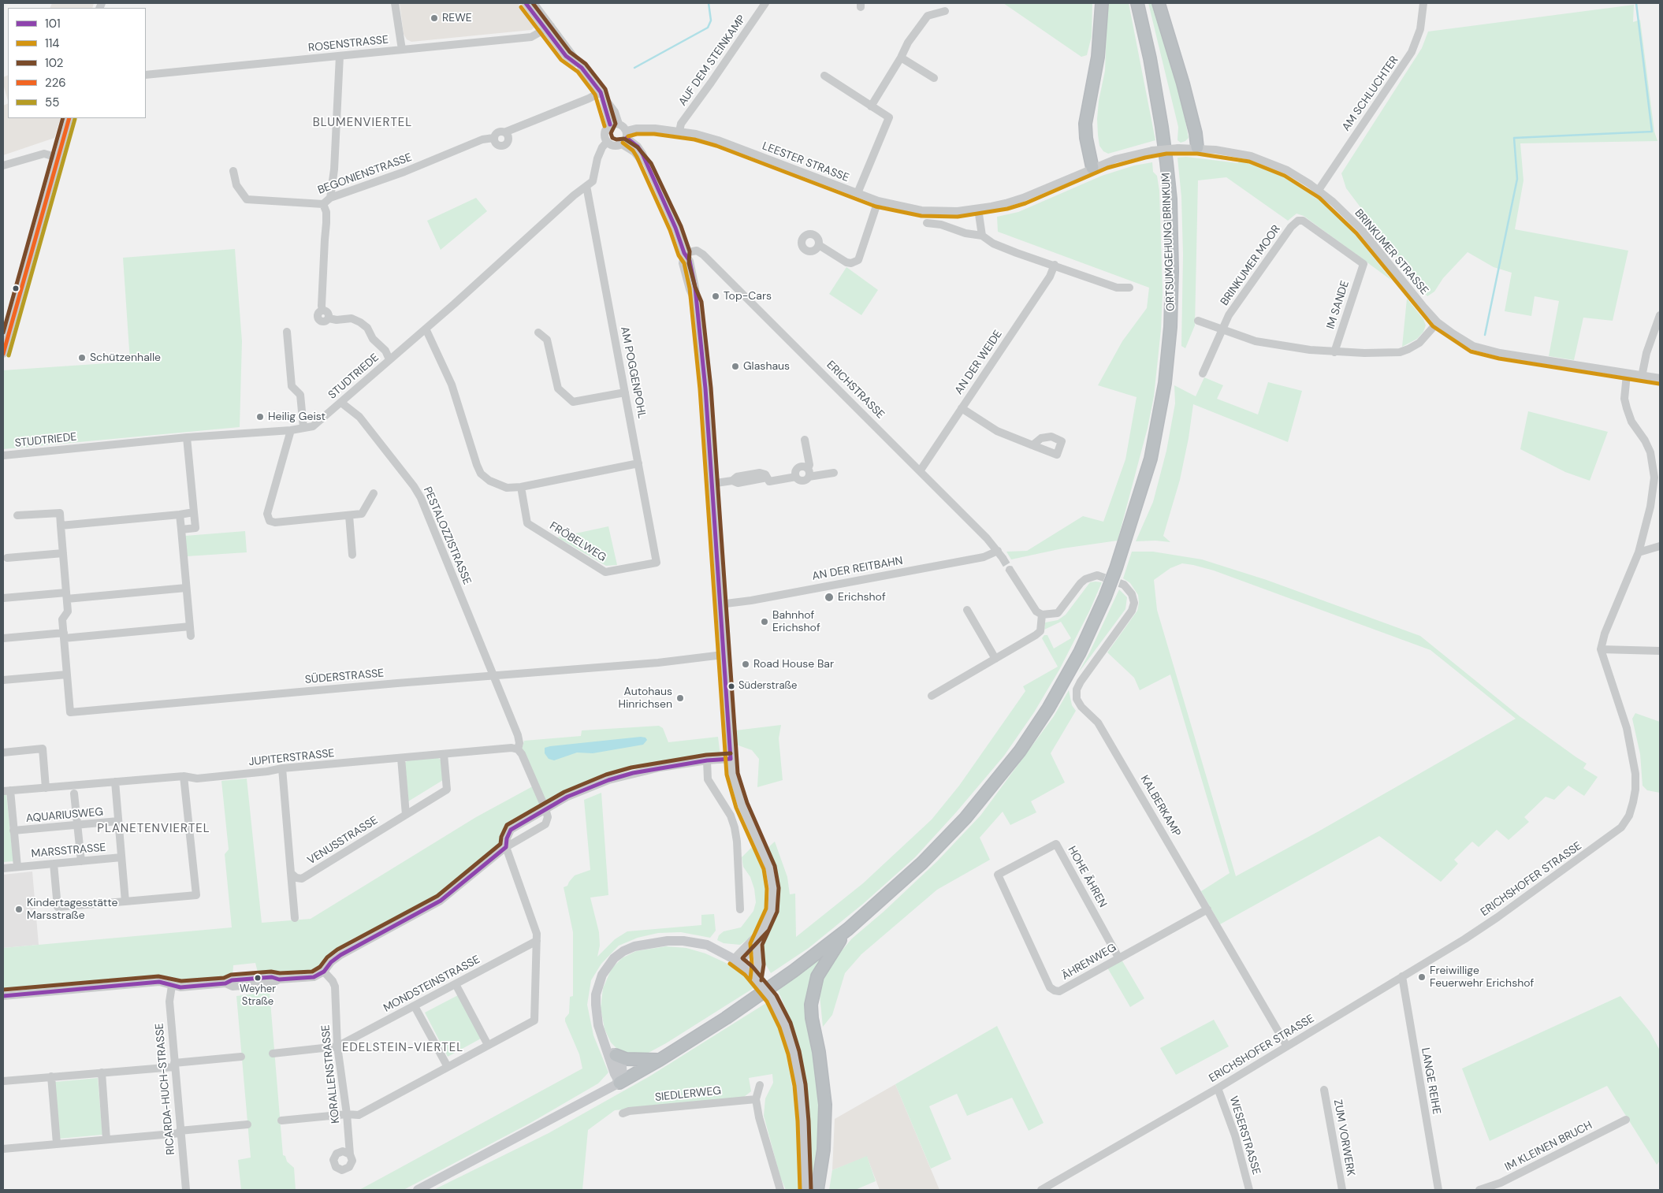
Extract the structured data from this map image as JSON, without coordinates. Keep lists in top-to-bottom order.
{
  "streets": {
    "highway": ["ORTSUMGEHUNG BRINKUM"],
    "street": [
      "ROSENSTRASSE",
      "AUF DEM STEINKAMP",
      "AM SCHLUCHTER",
      "LEESTER STRASSE",
      "BEGONIENSTRASSE",
      "BRINKUMER STRASSE",
      "BRINKUMER MOOR",
      "IM SANDE",
      "AN DER WEIDE",
      "AM POGGENPOHL",
      "STUDTRIEDE",
      "ERICHSTRASSE",
      "PESTALOZZISTRASSE",
      "FRÖBELWEG",
      "AN DER REITBAHN",
      "SÜDERSTRASSE",
      "JUPITERSTRASSE",
      "KALBERKAMP",
      "AQUARIUSWEG",
      "VENUSSTRASSE",
      "MARSSTRASSE",
      "HOHE ÄHREN",
      "ERICHSHOFER STRASSE",
      "ÄHRENWEG",
      "MONDSTEINSTRASSE",
      "KORALLENSTRASSE",
      "LANGE REIHE",
      "RICARDA-HUCH-STRASSE",
      "SIEDLERWEG",
      "WESERSTRASSE",
      "ZUM VORWERK",
      "IM KLEINEN BRUCH"
    ]
  },
  "crossings": [
    ["AUF DEM STEINKAMP", "LEESTER STRASSE"],
    ["AM SCHLUCHTER", "BRINKUMER STRASSE"],
    ["LEESTER STRASSE", "BRINKUMER STRASSE"],
    ["LEESTER STRASSE", "STUDTRIEDE"],
    ["BRINKUMER STRASSE", "ERICHSHOFER STRASSE"],
    ["BRINKUMER MOOR", "IM SANDE"],
    ["AN DER WEIDE", "ERICHSTRASSE"],
    ["AM POGGENPOHL", "STUDTRIEDE"],
    ["AM POGGENPOHL", "FRÖBELWEG"],
    ["STUDTRIEDE", "PESTALOZZISTRASSE"],
    ["ERICHSTRASSE", "AN DER REITBAHN"],
    ["PESTALOZZISTRASSE", "SÜDERSTRASSE"],
    ["PESTALOZZISTRASSE", "JUPITERSTRASSE"],
    ["JUPITERSTRASSE", "VENUSSTRASSE"],
    ["JUPITERSTRASSE", "MARSSTRASSE"],
    ["KALBERKAMP", "ERICHSHOFER STRASSE"],
    ["KALBERKAMP", "ÄHRENWEG"],
    ["AQUARIUSWEG", "MARSSTRASSE"],
    ["HOHE ÄHREN", "ÄHRENWEG"],
    ["ERICHSHOFER STRASSE", "LANGE REIHE"],
    ["ERICHSHOFER STRASSE", "WESERSTRASSE"],
    ["MONDSTEINSTRASSE", "KORALLENSTRASSE"]
  ],
  "districts": ["BLUMENVIERTEL", "PLANETENVIERTEL", "EDELSTEIN-VIERTEL"],
  "places": [
    "REWE",
    "Top-Cars",
    "Schützenhalle",
    "Glashaus",
    "Heilig Geist",
    "Erichshof",
    "Bahnhof Erichshof",
    "Road House Bar",
    "Süderstraße",
    "Autohaus Hinrichsen",
    "Kindertagesstätte Marsstraße",
    "Freiwillige Feuerwehr Erichshof",
    "Weyher Straße"
  ],
  "lines": [
    "transit line 101",
    "transit line 102",
    "transit line 114",
    "transit line 226",
    "transit line 55"
  ],
  "legend": [
    "101",
    "114",
    "102",
    "226",
    "55"
  ]
}
